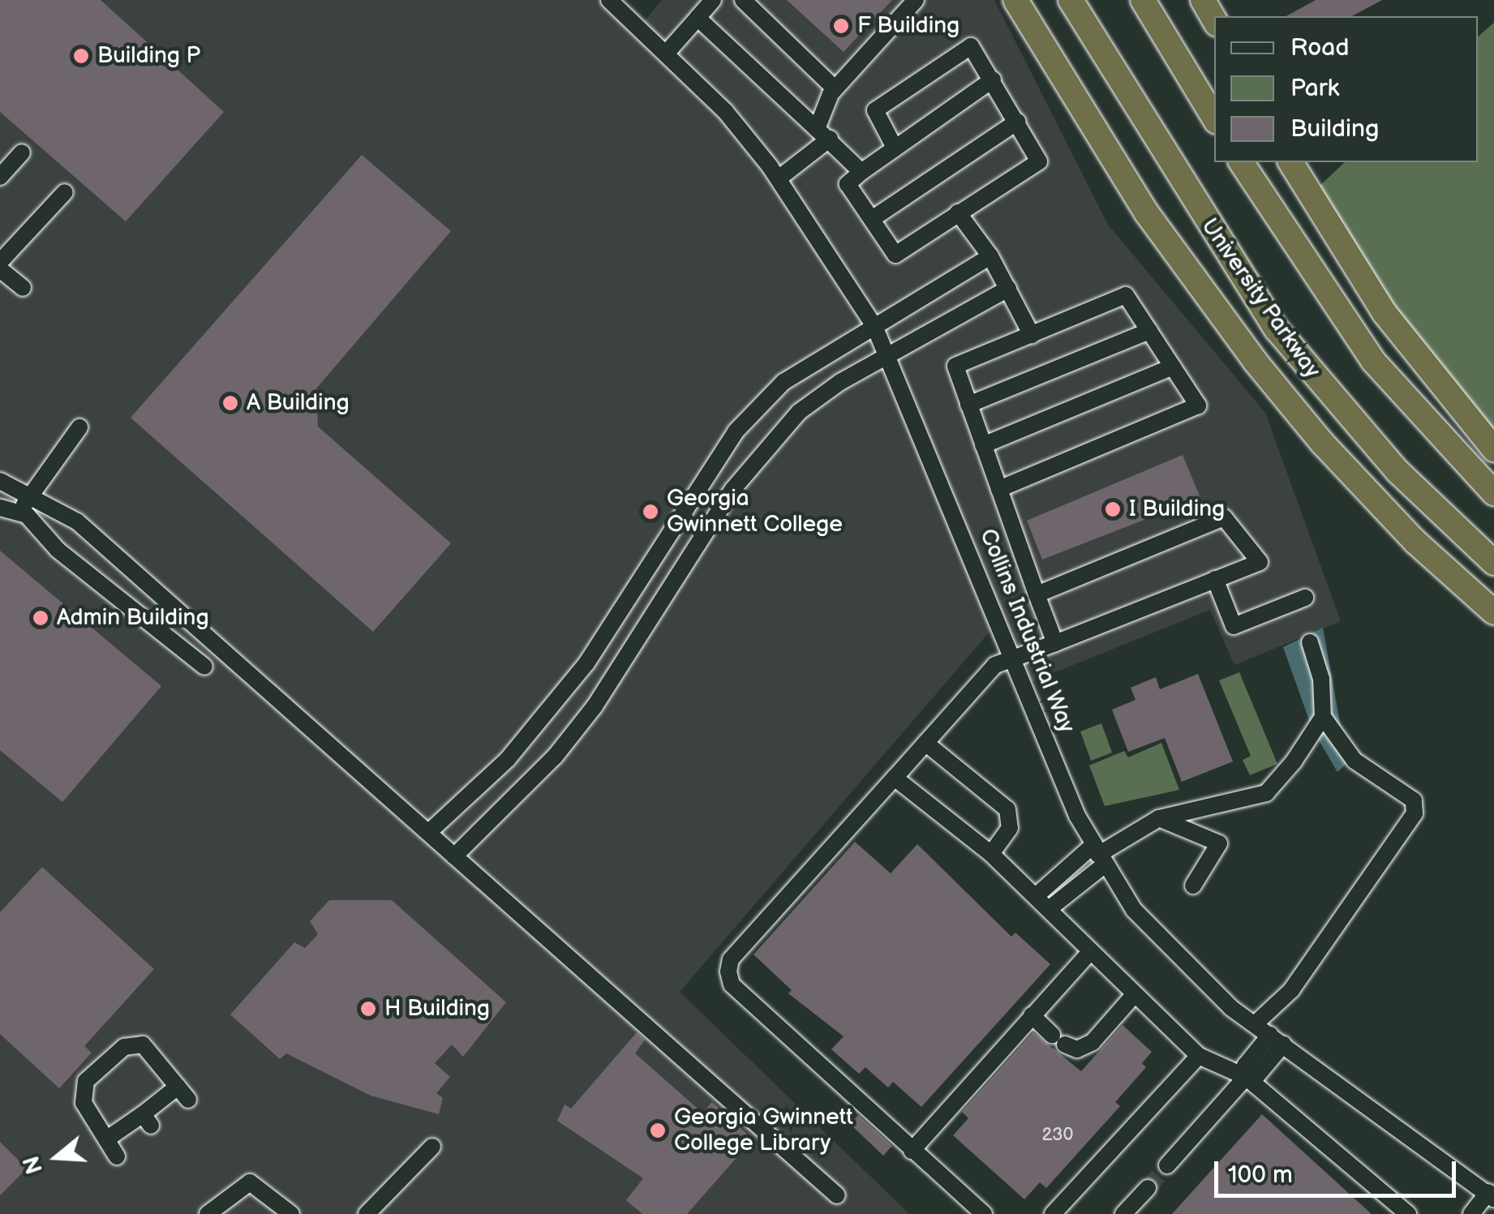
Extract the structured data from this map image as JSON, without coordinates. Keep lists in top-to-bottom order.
{
  "streets": {
    "highway": ["University Parkway"],
    "street": ["Collins Industrial Way"]
  },
  "places": [
    "F Building",
    "Building P",
    "A Building",
    "I Building",
    "Georgia Gwinnett College",
    "Admin Building",
    "H Building",
    "Georgia Gwinnett College Library"
  ],
  "house_numbers": ["230"],
  "legend": ["Road", "Park", "Building"],
  "scale_bar": "100 m",
  "north": "left"
}
